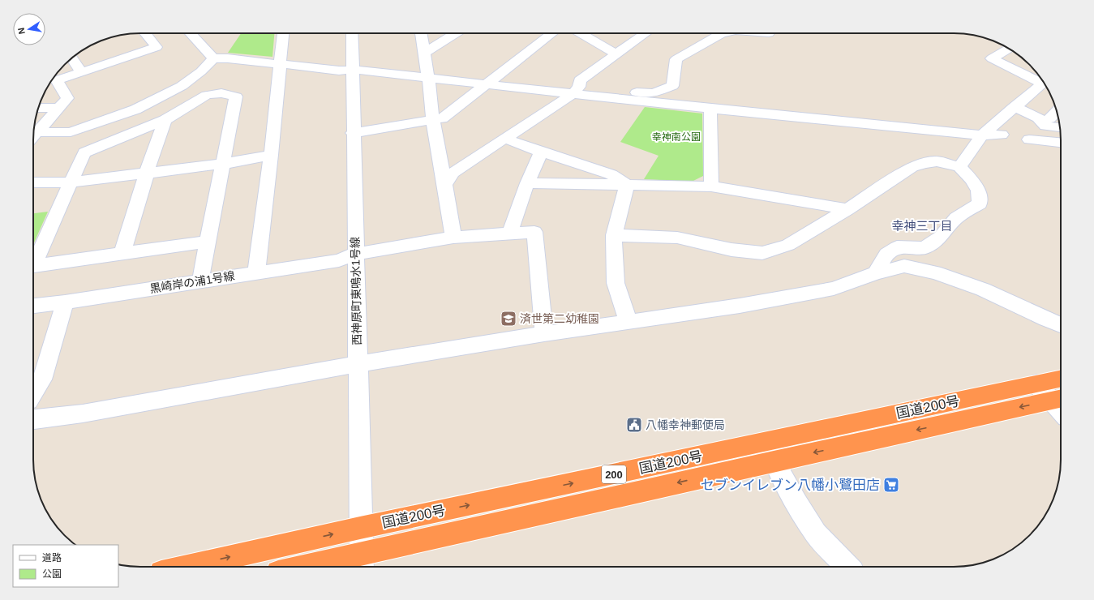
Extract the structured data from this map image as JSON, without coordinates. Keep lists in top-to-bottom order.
{
  "streets": {
    "highway": ["国道200号", "200"],
    "street": ["黒崎岸の浦1号線", "西神原町東鳴水1号線"]
  },
  "crossings": [
    ["黒崎岸の浦1号線", "西神原町東鳴水1号線"],
    ["西神原町東鳴水1号線", "国道200号"]
  ],
  "districts": ["幸神三丁目"],
  "parks": ["幸神南公園"],
  "places": {
    "school or university": ["済世第二幼稚園"],
    "public building": ["八幡幸神郵便局"],
    "supermarket": ["セブンイレブン八幡小鷺田店"]
  },
  "legend": ["道路", "公園"],
  "north": "left"
}
